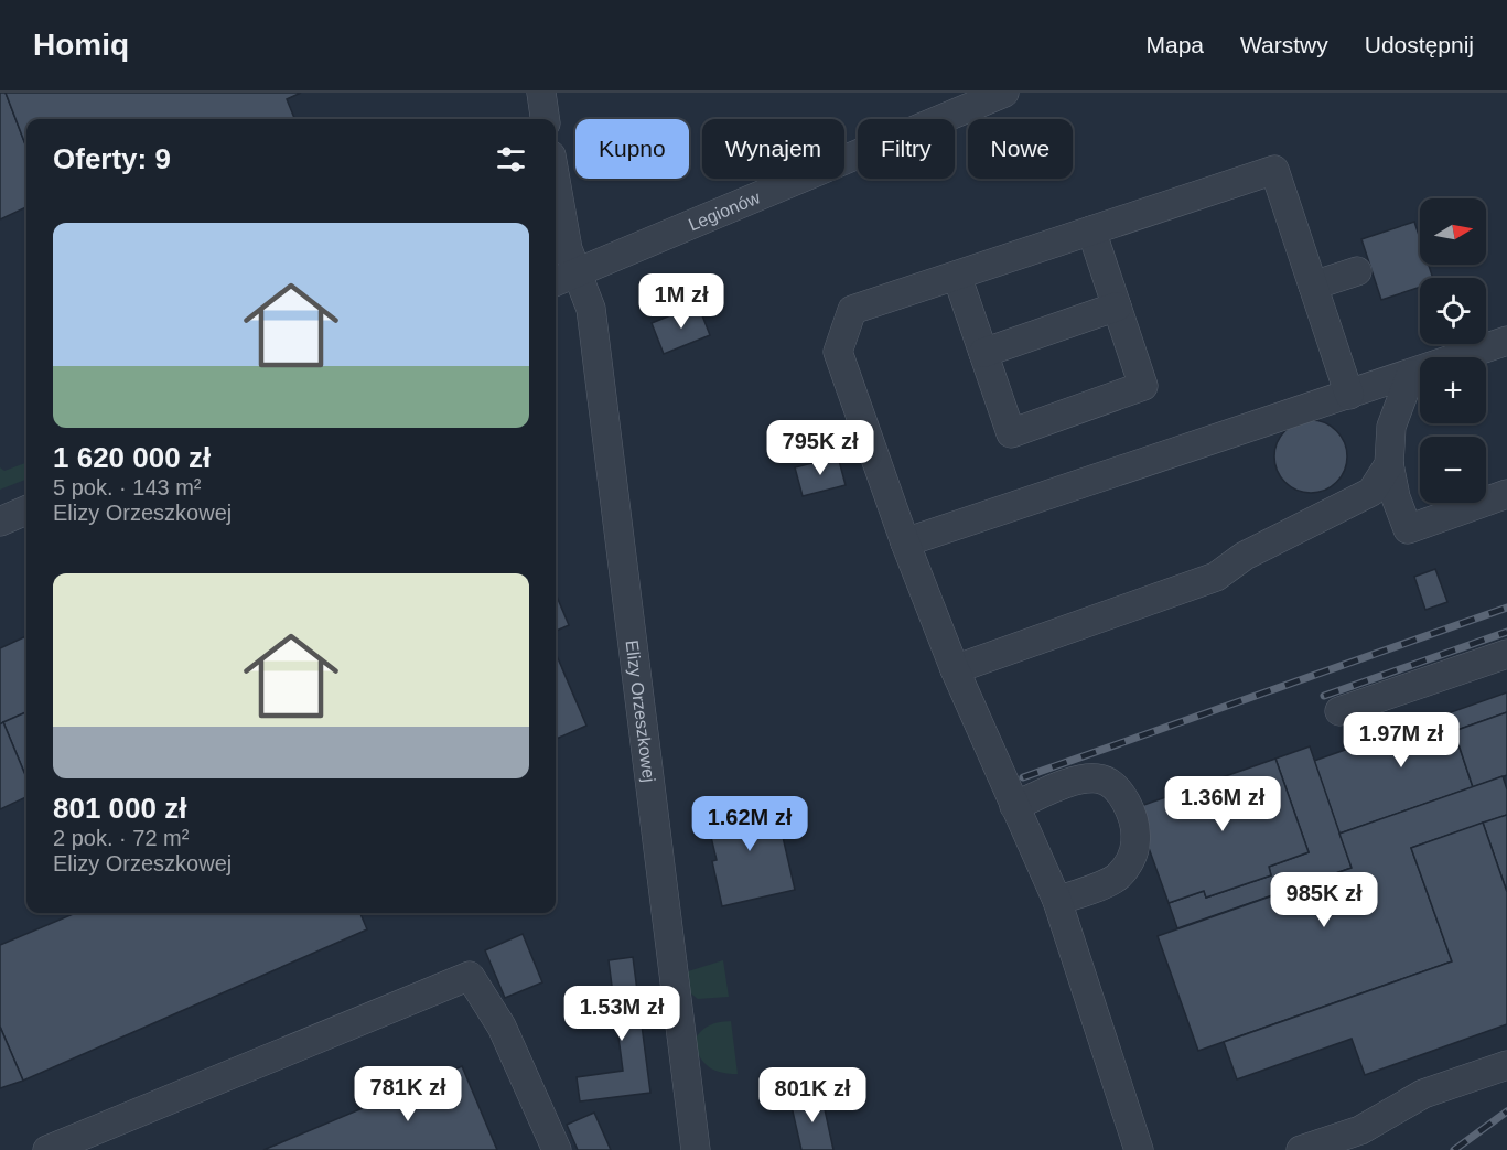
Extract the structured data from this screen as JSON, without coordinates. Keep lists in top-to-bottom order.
{
  "streets": {
    "street": ["Legionów", "Elizy Orzeszkowej"]
  },
  "crossings": [
    ["Legionów", "Elizy Orzeszkowej"]
  ],
  "north": "right",
  "page": {
    "header": "Homiq",
    "nav": ["Mapa", "Warstwy", "Udostępnij"],
    "chip": [
      "Kupno",
      "Wynajem",
      "Filtry",
      "Nowe"
    ],
    "heading": "Oferty: 9",
    "map_buttons": ["+", "−"],
    "list": [
      {
        "name": "1 620 000 zł",
        "note": "5 pok. · 143 m² · Elizy Orzeszkowej"
      },
      {
        "name": "801 000 zł",
        "note": "2 pok. · 72 m² · Elizy Orzeszkowej"
      }
    ],
    "price": [
      "1M zł",
      "795K zł",
      "1.97M zł",
      "1.36M zł",
      "1.62M zł",
      "985K zł",
      "1.53M zł",
      "781K zł",
      "801K zł"
    ]
  }
}
